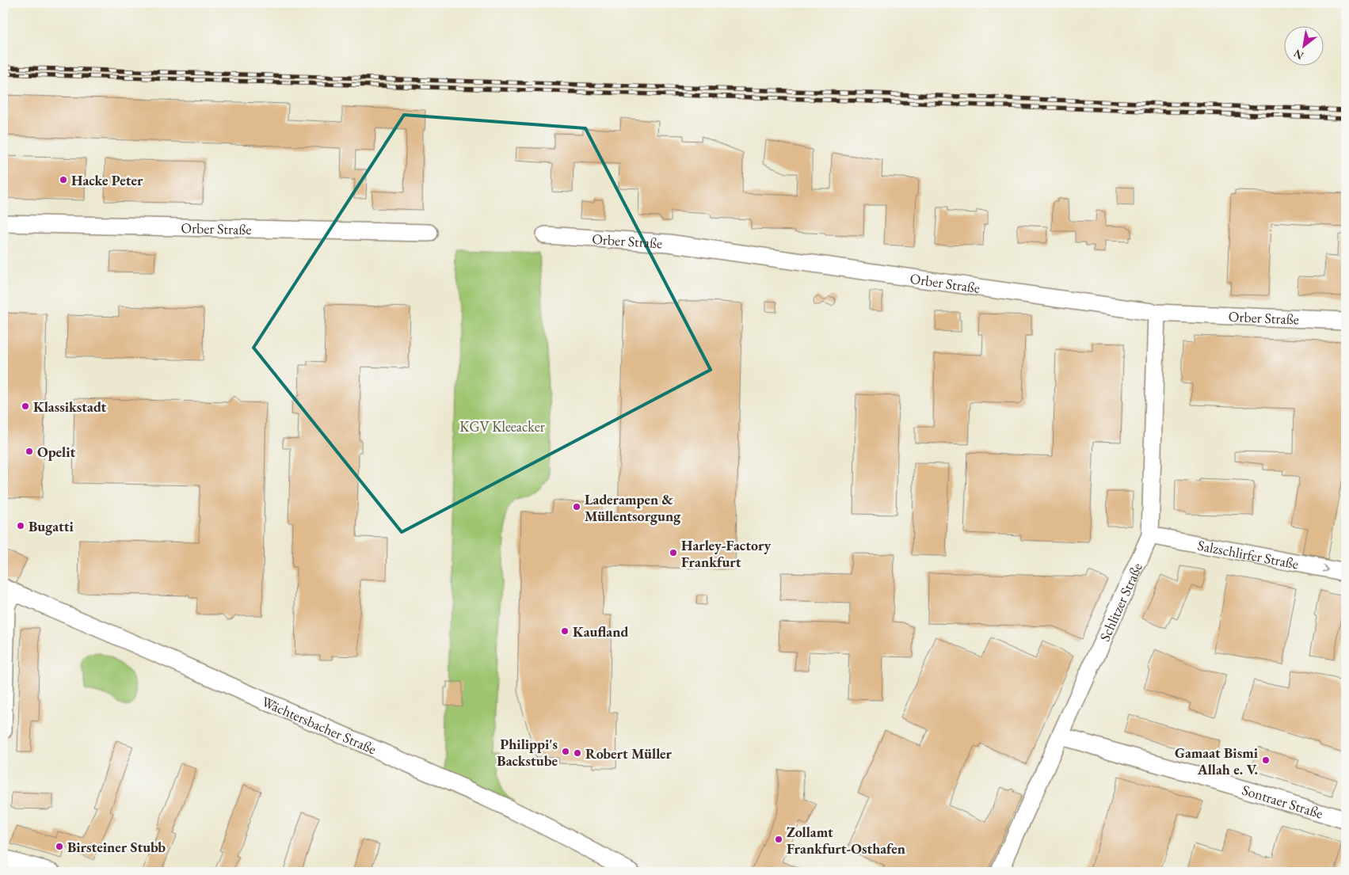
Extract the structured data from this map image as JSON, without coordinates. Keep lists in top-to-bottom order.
{
  "streets": {
    "street": [
      "Orber Straße",
      "Salzschlirfer Straße",
      "Schlitzer Straße",
      "Wächtersbacher Straße",
      "Sontraer Straße"
    ]
  },
  "crossings": [
    ["Orber Straße", "Schlitzer Straße"],
    ["Salzschlirfer Straße", "Schlitzer Straße"],
    ["Schlitzer Straße", "Sontraer Straße"]
  ],
  "one_way": ["Salzschlirfer Straße"],
  "parks": ["KGV Kleeacker"],
  "places": [
    "Hacke Peter",
    "Klassikstadt",
    "Opelit",
    "Laderampen & Müllentsorgung",
    "Bugatti",
    "Harley-Factory Frankfurt",
    "Kaufland",
    "Philippi's Backstube",
    "Robert Müller",
    "Gamaat Bismi Allah e. V.",
    "Zollamt Frankfurt-Osthafen",
    "Birsteiner Stubb"
  ],
  "north": "bottom left"
}
